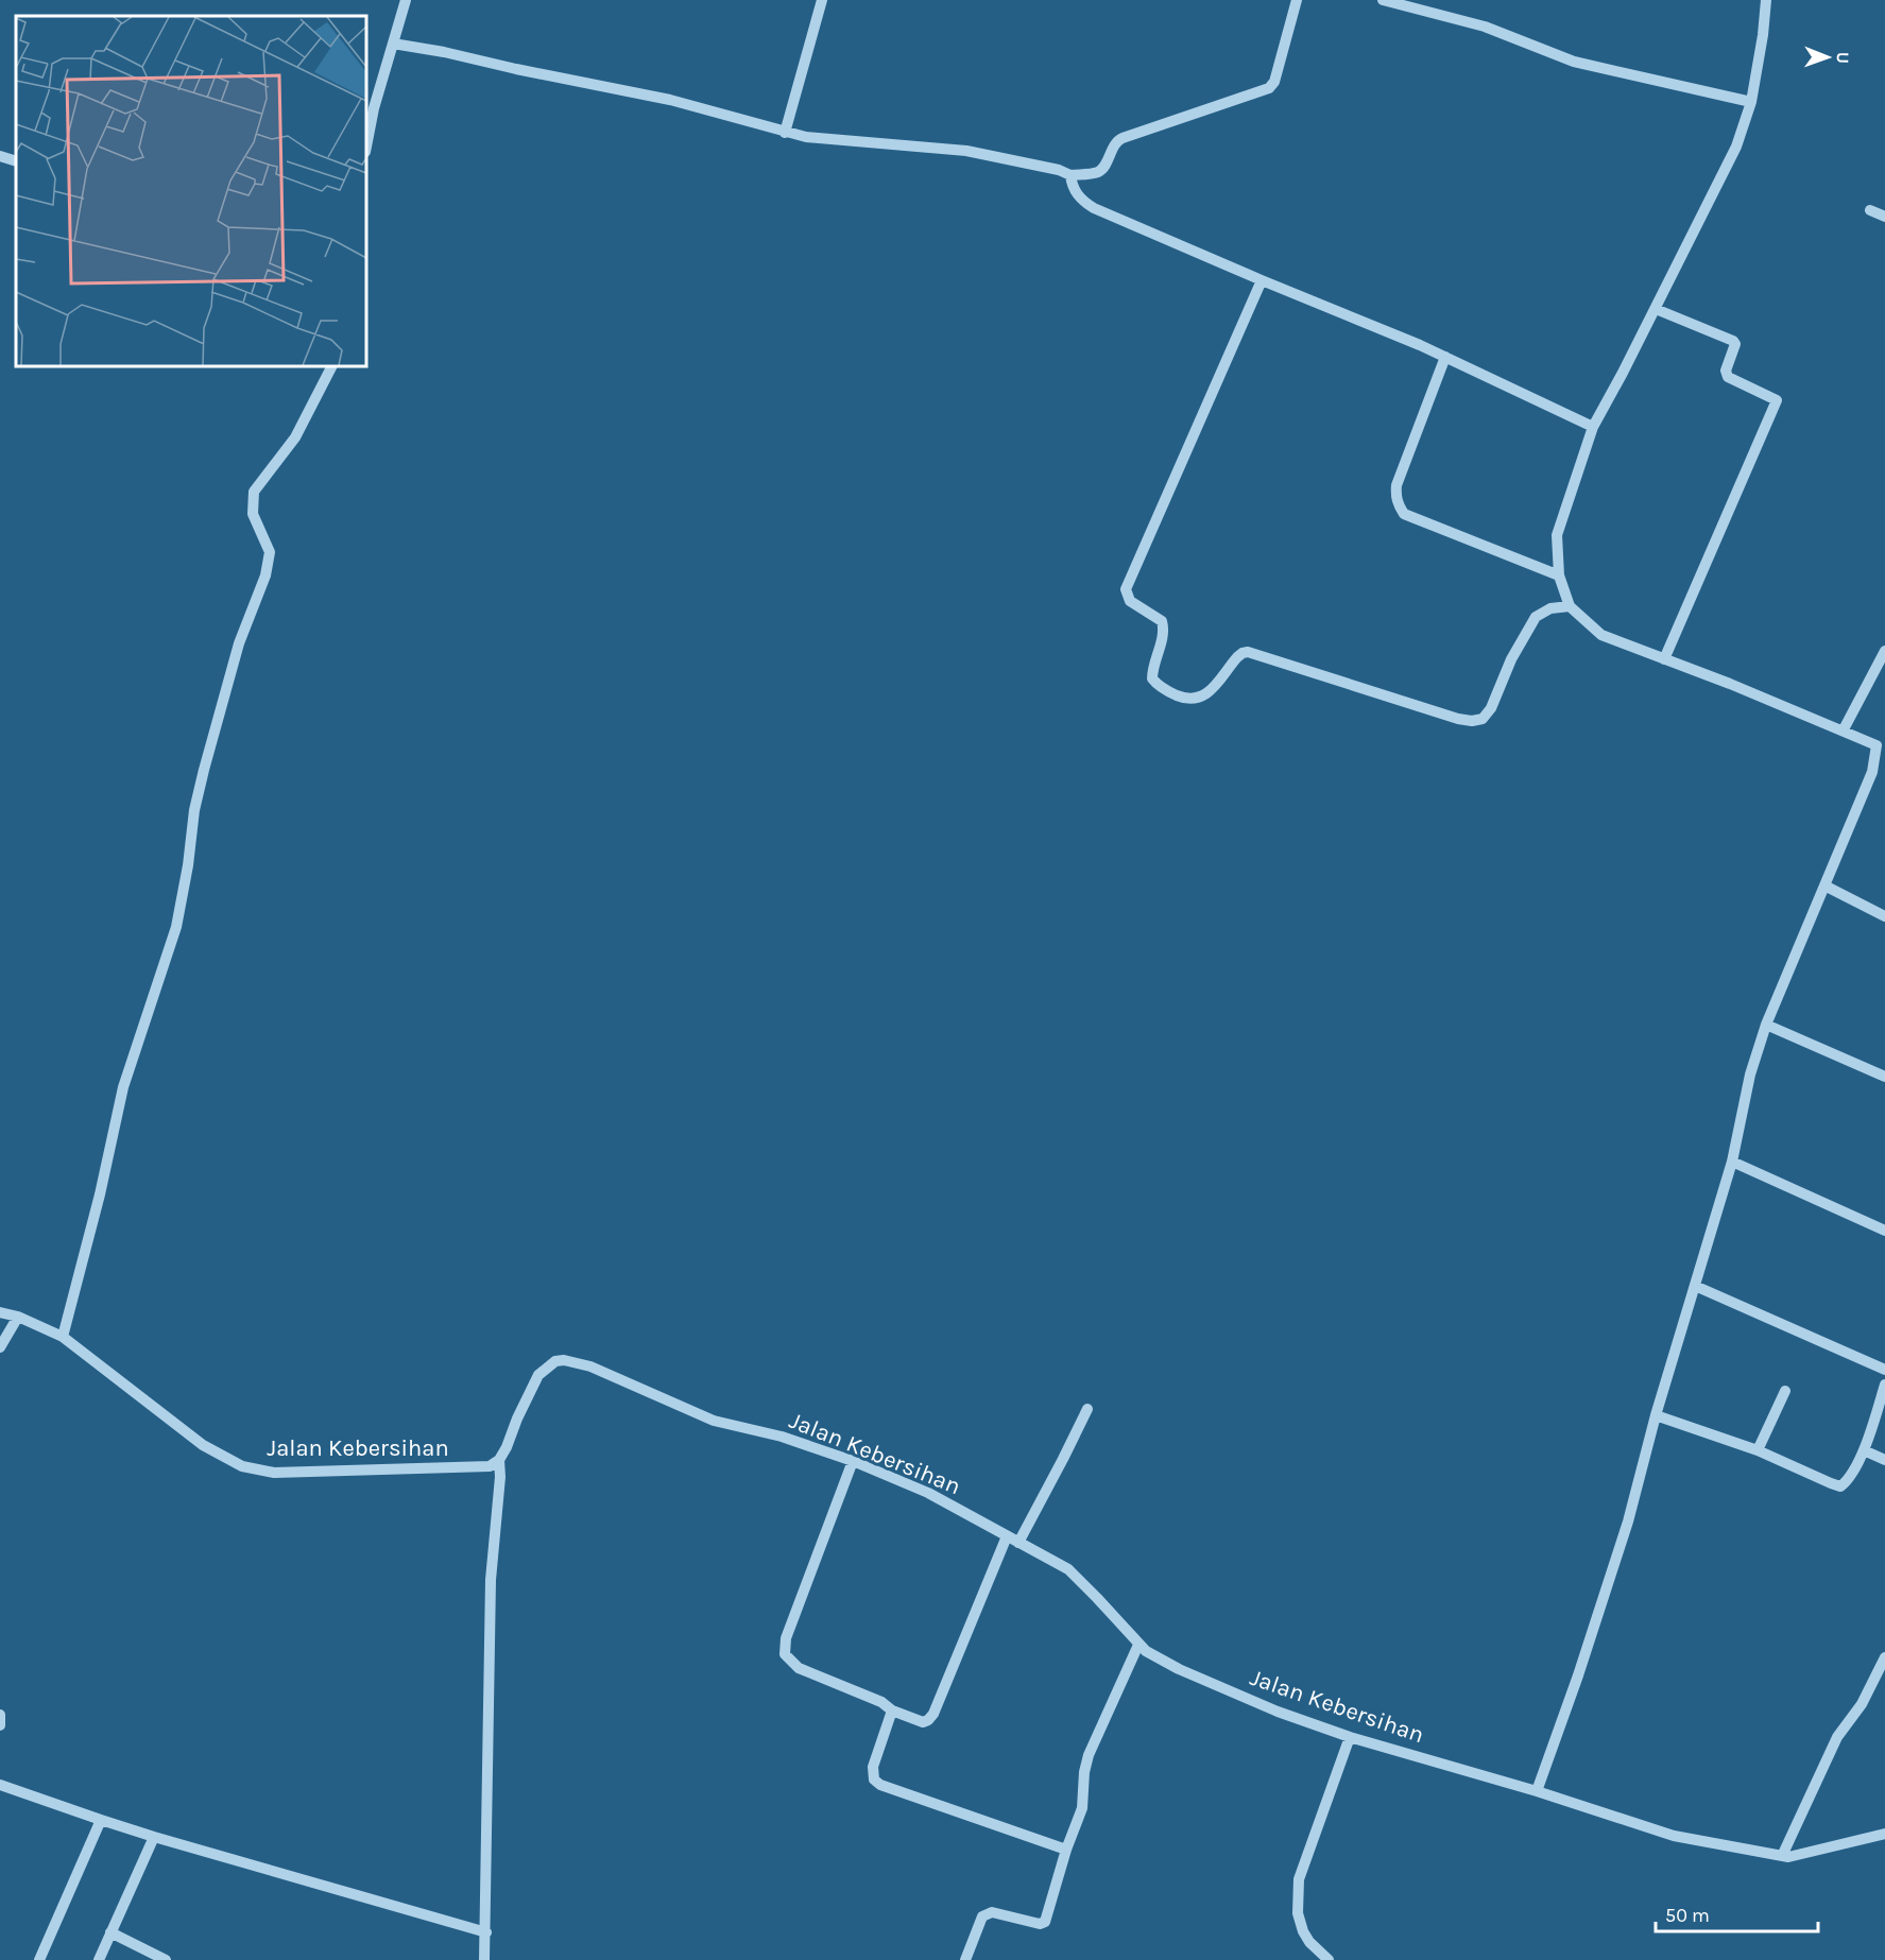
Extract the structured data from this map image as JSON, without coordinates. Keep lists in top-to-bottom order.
{
  "streets": {
    "street": ["Jalan Kebersihan"]
  },
  "scale_bar": "50 m",
  "north": "right"
}
